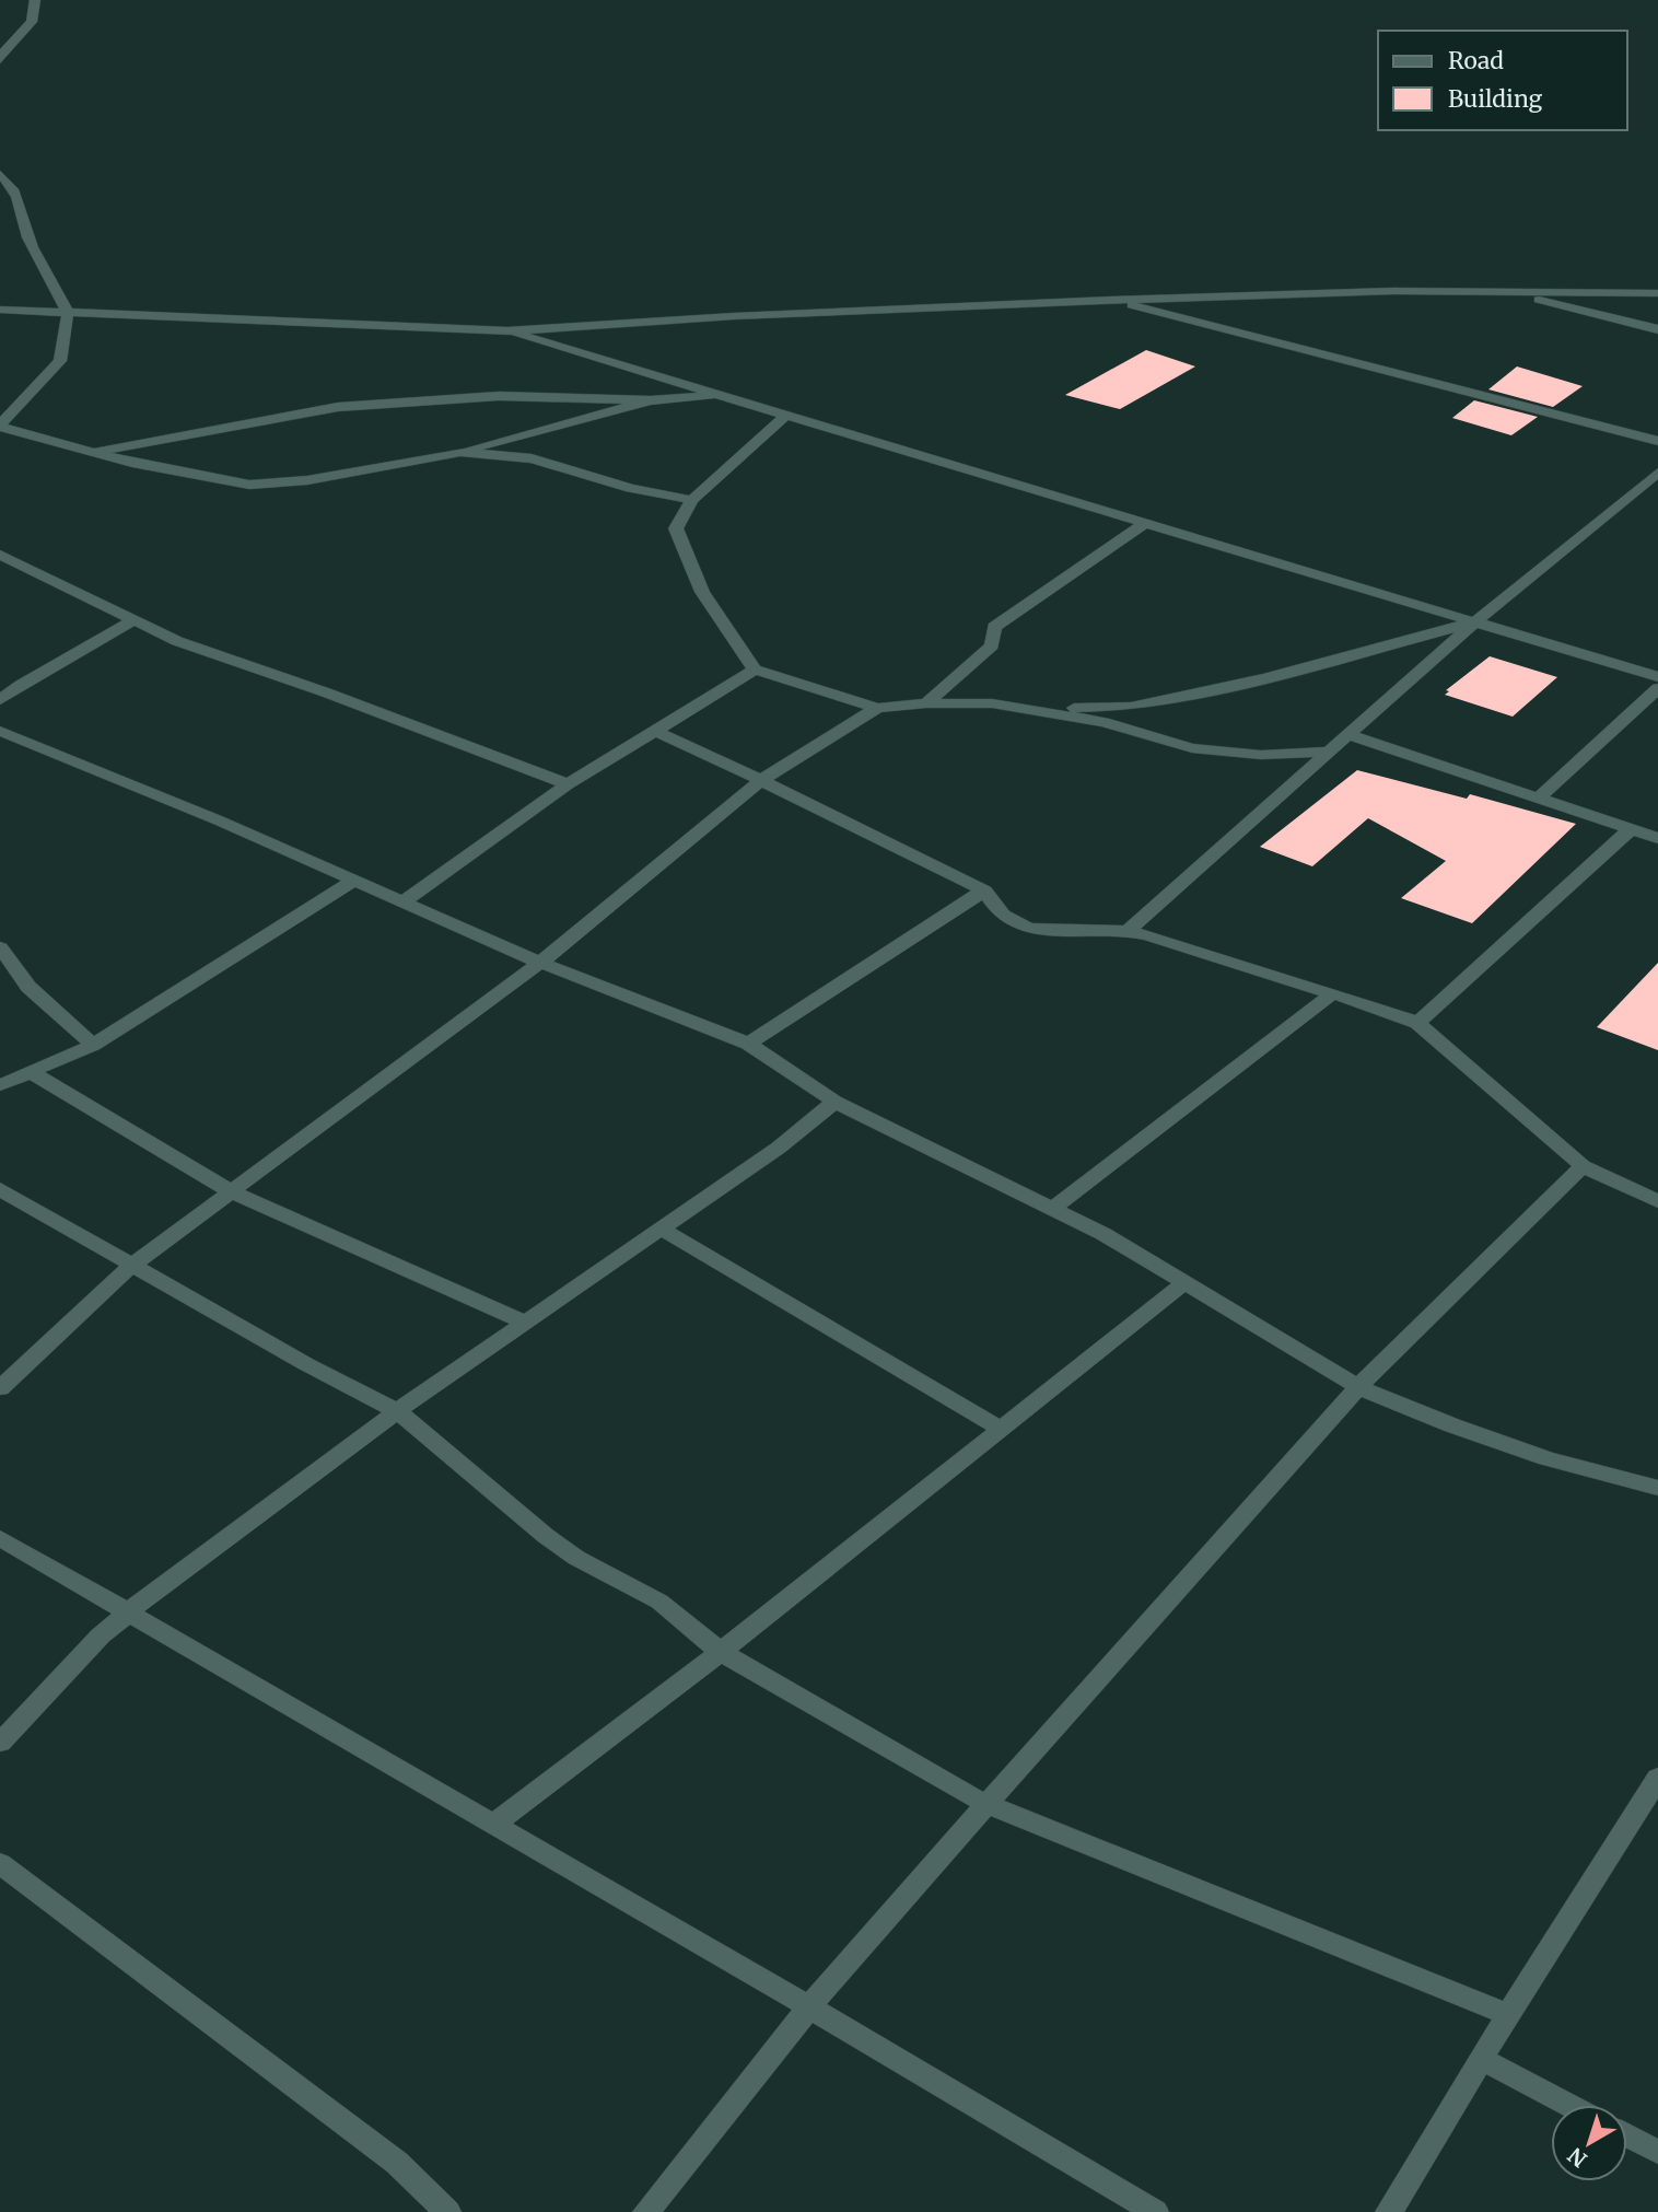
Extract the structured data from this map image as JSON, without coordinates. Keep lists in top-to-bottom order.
{
  "legend": ["Road", "Building"],
  "north": "bottom left"
}
